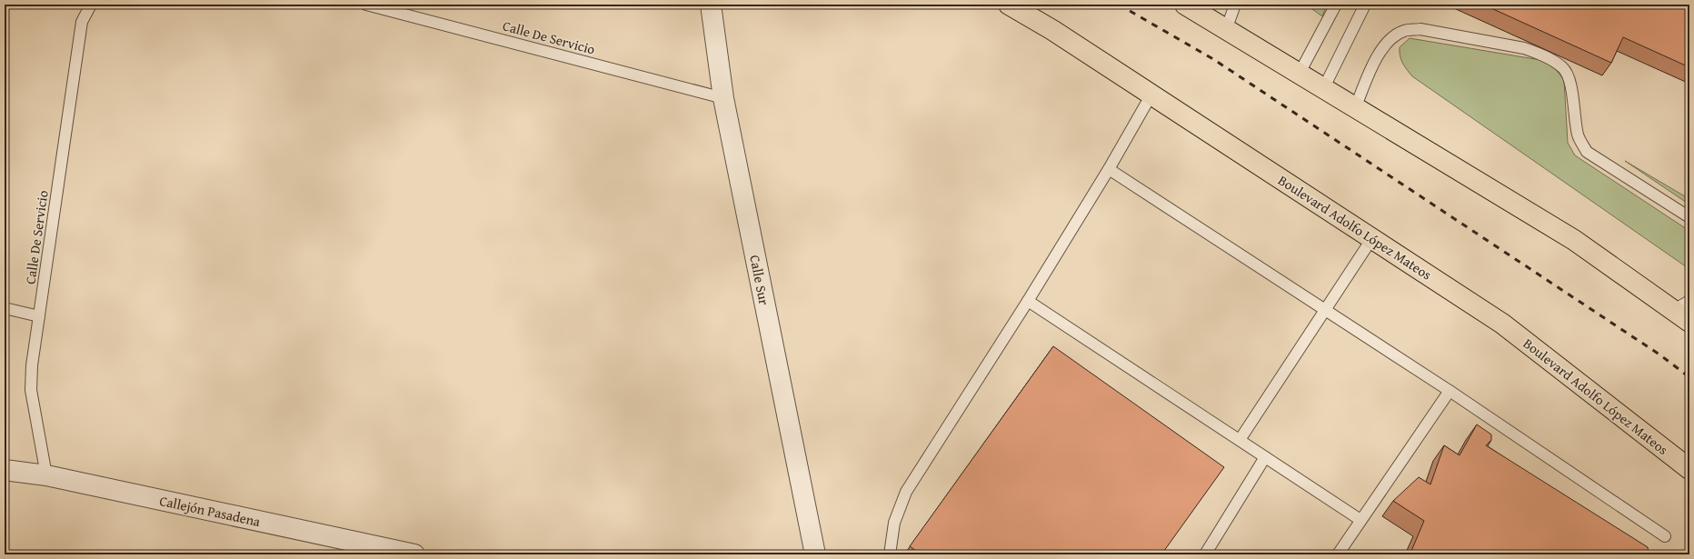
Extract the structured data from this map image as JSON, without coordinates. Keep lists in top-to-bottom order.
{
  "streets": {
    "main road": ["Boulevard Adolfo López Mateos"],
    "street": ["Calle Sur", "Callejón Pasadena"],
    "lane": ["Calle De Servicio"]
  },
  "crossings": [
    ["Calle De Servicio", "Calle Sur"],
    ["Calle De Servicio", "Callejón Pasadena"]
  ]
}
